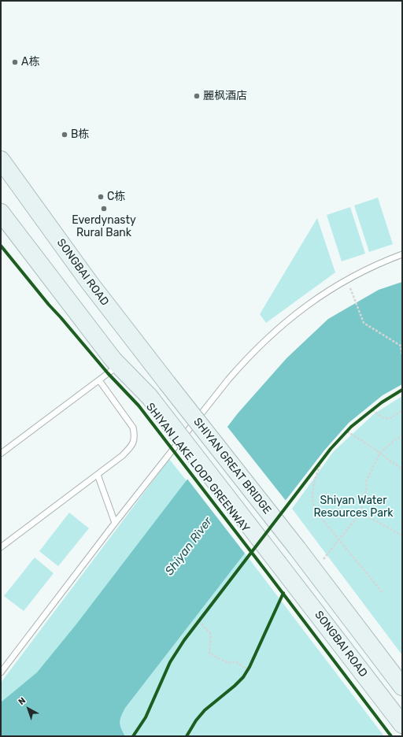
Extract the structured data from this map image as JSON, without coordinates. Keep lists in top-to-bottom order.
{
  "streets": {
    "main road": ["SONGBAI ROAD", "SHIYAN GREAT BRIDGE"],
    "cycle path": ["SHIYAN LAKE LOOP GREENWAY"]
  },
  "crossings": [
    ["SONGBAI ROAD", "SHIYAN GREAT BRIDGE"]
  ],
  "water": ["Shiyan River"],
  "parks": ["Shiyan Water Resources Park"],
  "places": [
    "A栋",
    "麗枫酒店",
    "B栋",
    "C栋",
    "Everdynasty Rural Bank"
  ],
  "north": "top left"
}
